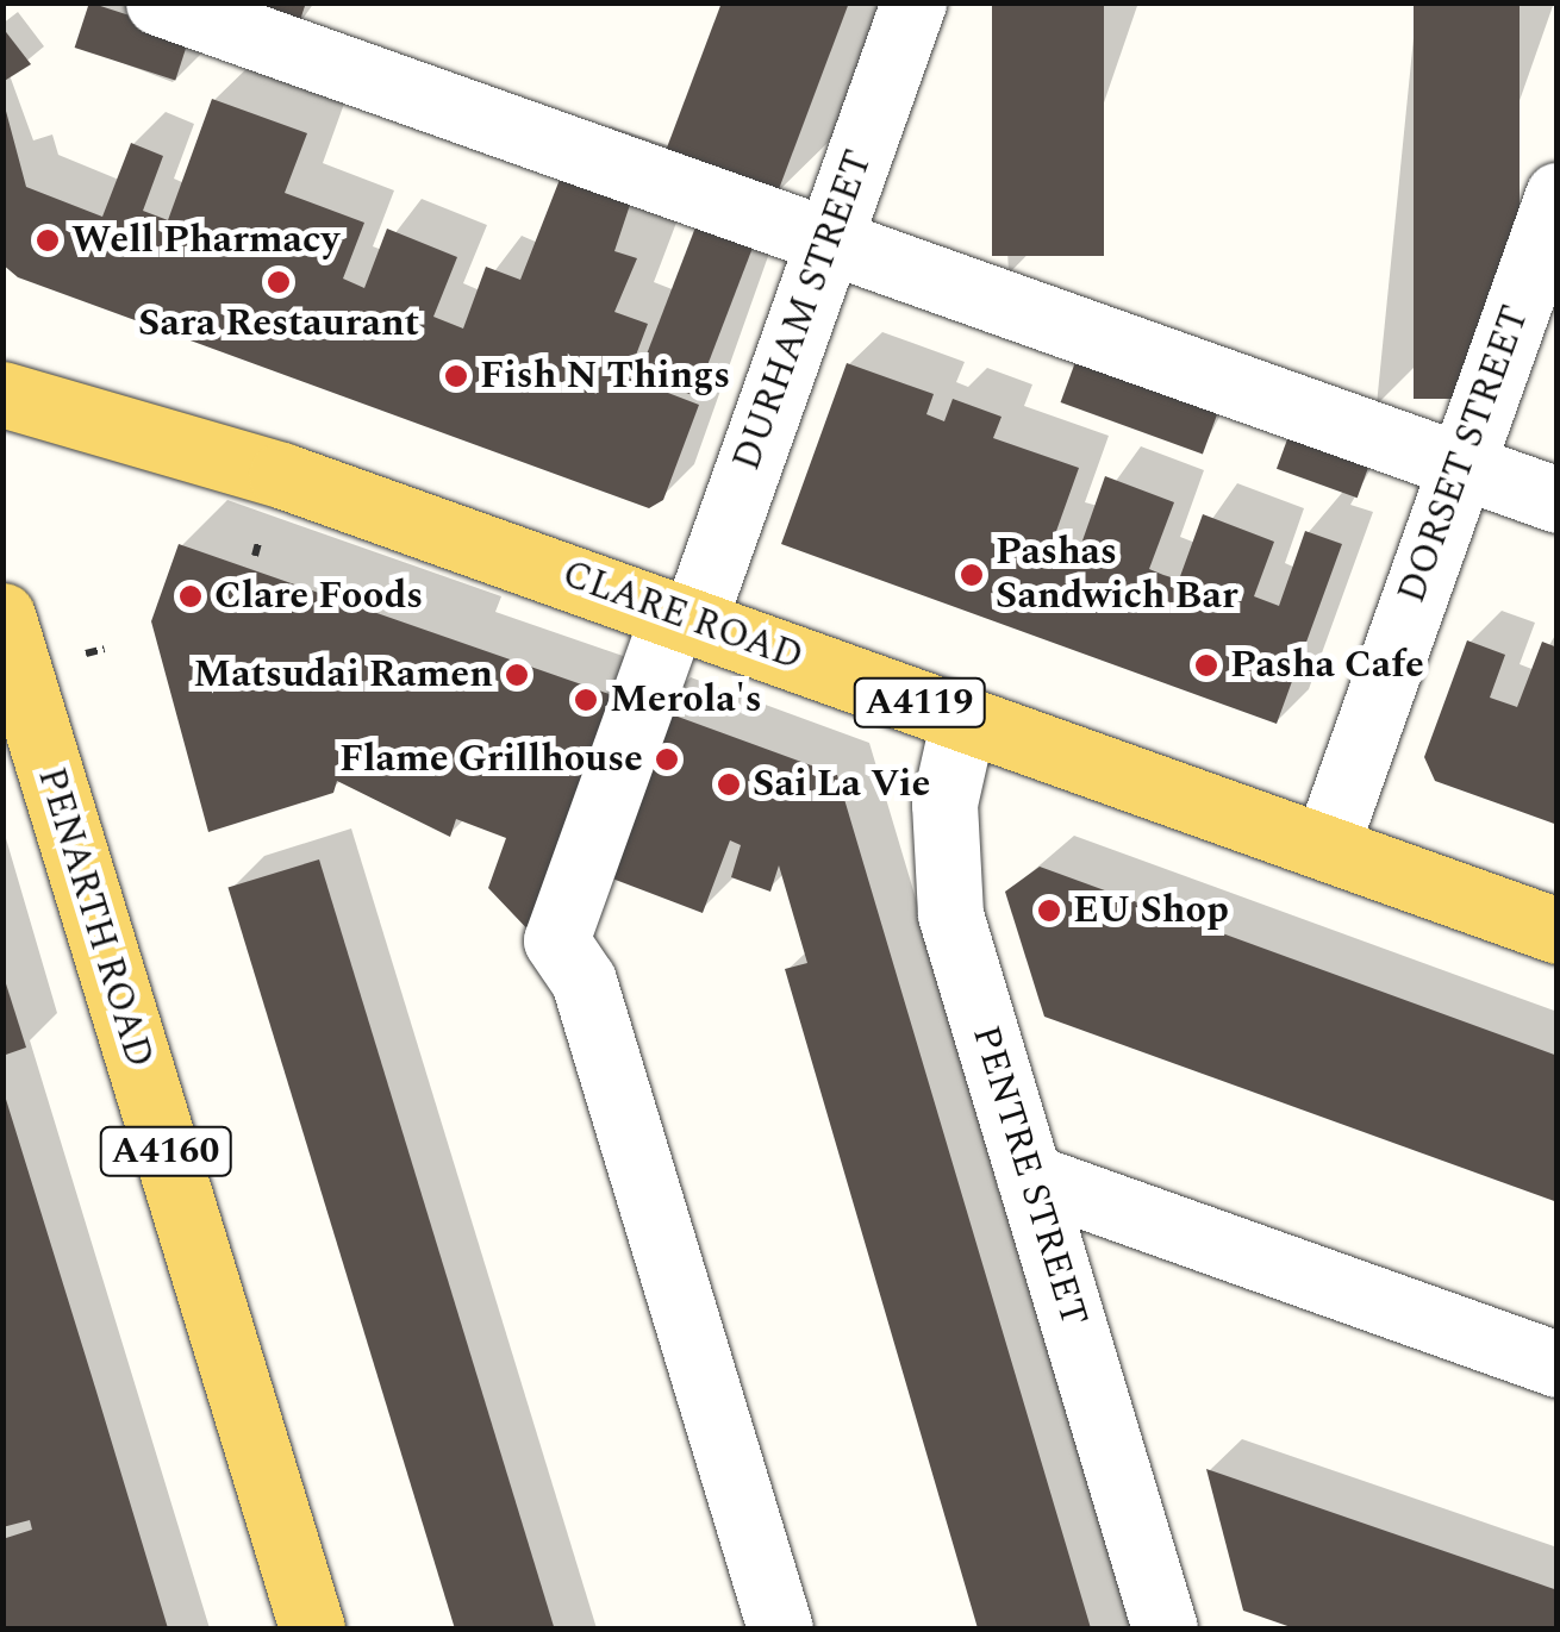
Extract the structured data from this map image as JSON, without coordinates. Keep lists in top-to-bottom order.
{
  "streets": {
    "main road": [
      "CLARE ROAD",
      "A4119",
      "PENARTH ROAD",
      "A4160"
    ],
    "street": ["DURHAM STREET", "DORSET STREET", "PENTRE STREET"]
  },
  "crossings": [
    ["DURHAM STREET", "CLARE ROAD"],
    ["DORSET STREET", "CLARE ROAD"],
    ["CLARE ROAD", "PENTRE STREET"]
  ],
  "places": [
    "Well Pharmacy",
    "Sara Restaurant",
    "Fish N Things",
    "Pashas Sandwich Bar",
    "Clare Foods",
    "Pasha Cafe",
    "Matsudai Ramen",
    "Merola's",
    "Flame Grillhouse",
    "Sai La Vie",
    "EU Shop"
  ]
}
